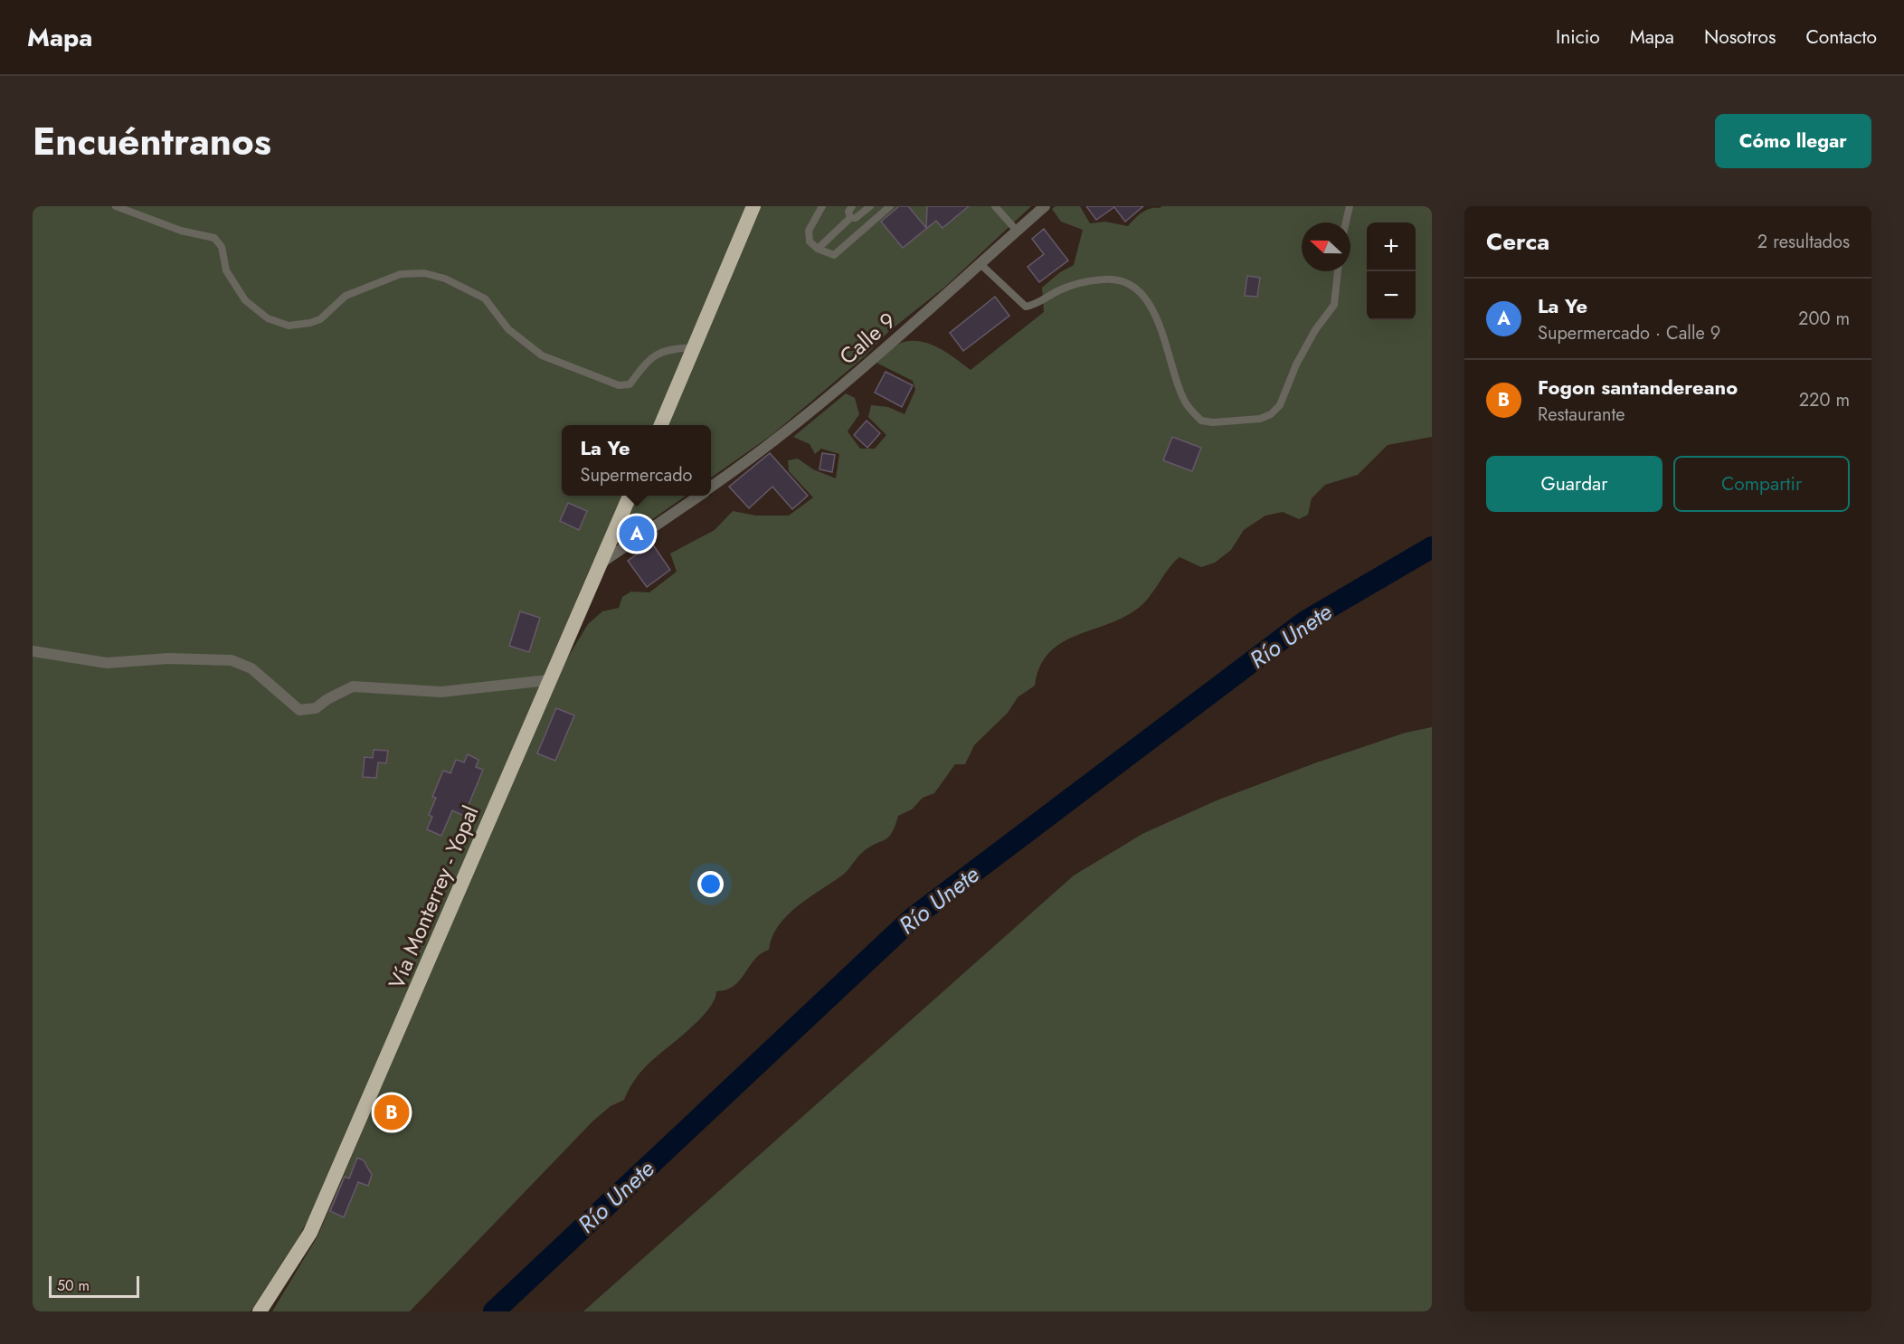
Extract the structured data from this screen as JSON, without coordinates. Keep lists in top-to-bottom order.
{
  "streets": {
    "highway": ["Vía Monterrey - Yopal"]
  },
  "water": ["Río Unete"],
  "scale_bar": "50 m",
  "north": "left",
  "page": {
    "header": "Mapa",
    "nav": [
      "Inicio",
      "Mapa",
      "Nosotros",
      "Contacto"
    ],
    "title": "Encuéntranos",
    "buttons": [
      "Cómo llegar",
      ["Guardar", "Compartir"]
    ],
    "heading": ["Cerca", "2 resultados"],
    "map_buttons": ["+", "−"],
    "list": [
      {
        "mark": "A",
        "name": "La Ye",
        "note": "Supermercado · Calle 9",
        "value": "200 m"
      },
      {
        "mark": "B",
        "name": "Fogon santandereano",
        "note": "Restaurante",
        "value": "220 m"
      }
    ],
    "popup": ["La Ye", "Supermercado"],
    "pins": ["A", "B"],
    "scale": "50 m"
  }
}
